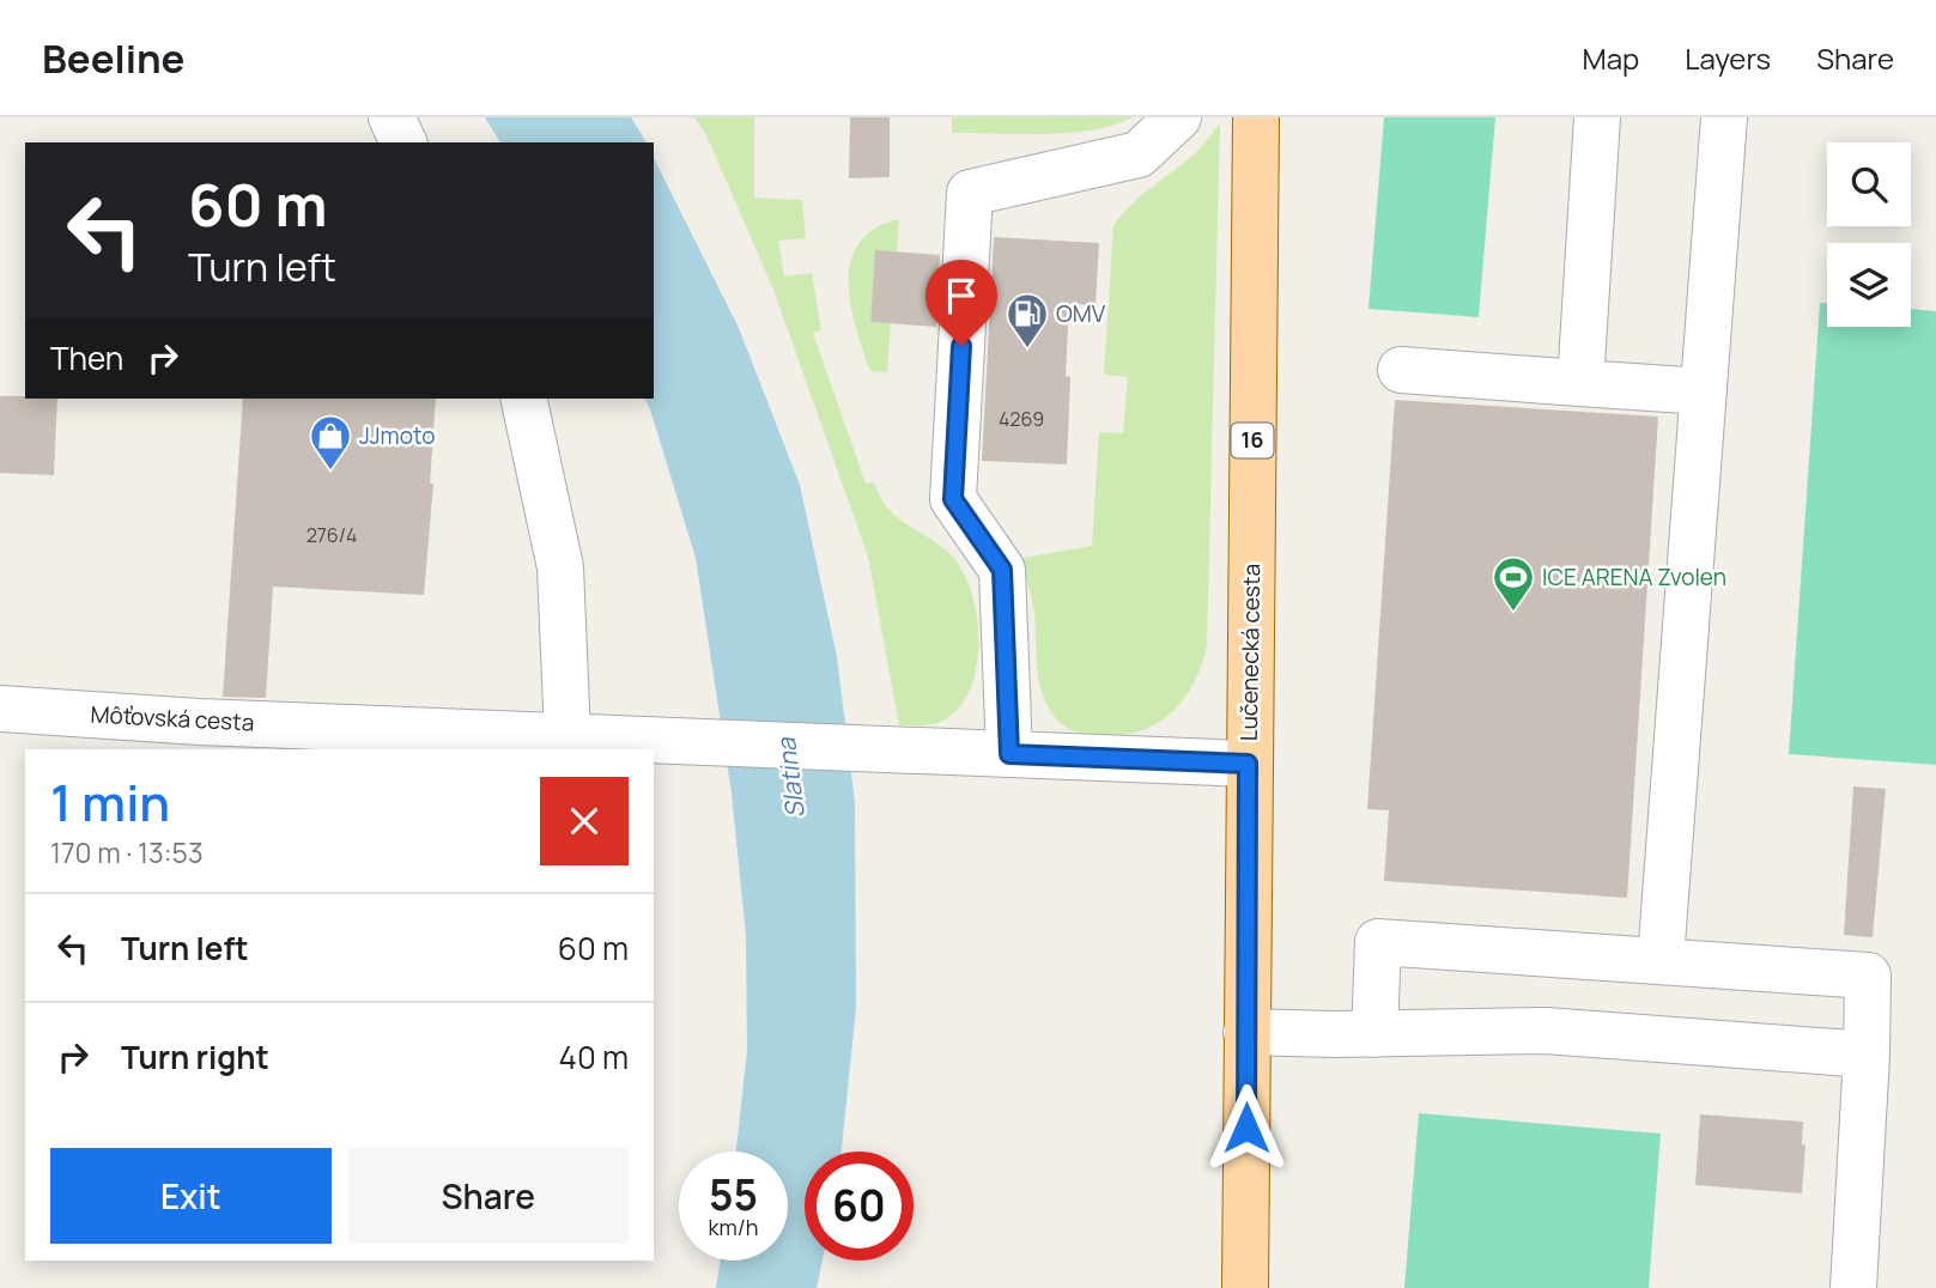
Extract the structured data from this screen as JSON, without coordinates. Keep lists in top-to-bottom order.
{
  "streets": {
    "main road": ["16", "Lučenecká cesta"],
    "lane": ["Môťovská cesta"]
  },
  "crossings": [
    ["Lučenecká cesta", "Môťovská cesta"]
  ],
  "water": ["Slatina"],
  "places": {
    "fuel station": ["OMV"],
    "shop": ["JJmoto"],
    "sports": ["ICE ARENA Zvolen"]
  },
  "house_numbers": ["4269", "276/4"],
  "page": {
    "header": "Beeline",
    "nav": ["Map", "Layers", "Share"],
    "turn": ["60 m", "Turn left"],
    "then": "Then",
    "heading": ["1 min", "170 m · 13:53"],
    "list": [
      {
        "name": "Turn left",
        "value": "60 m"
      },
      {
        "name": "Turn right",
        "value": "40 m"
      }
    ],
    "buttons": ["Exit", "Share"],
    "speed": "55 km/h",
    "limit": "60"
  }
}
